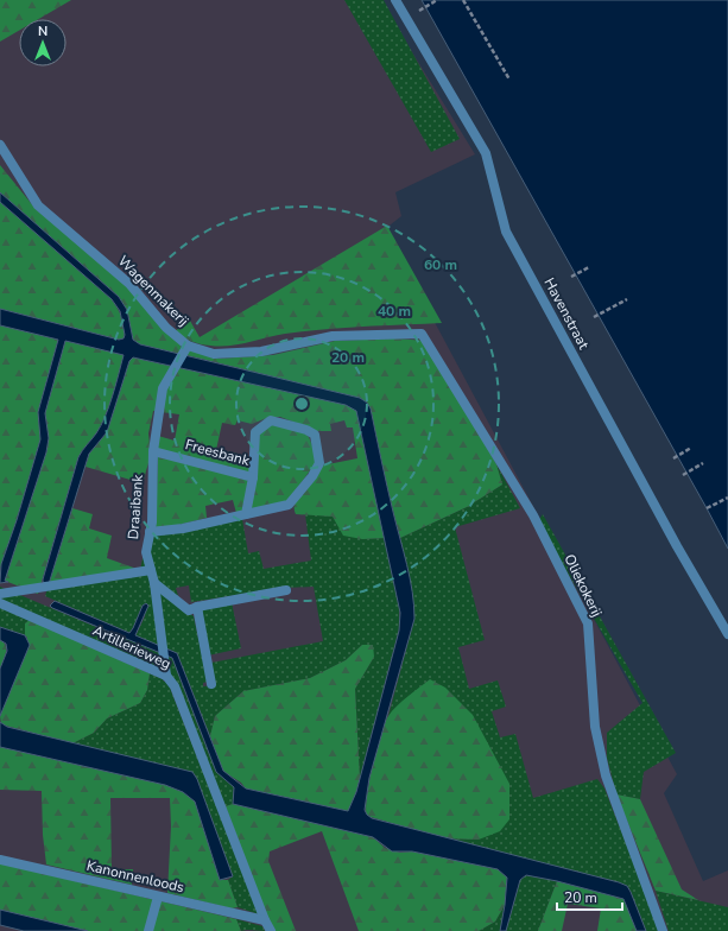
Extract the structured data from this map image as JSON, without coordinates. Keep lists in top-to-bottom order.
{
  "streets": {
    "street": [
      "Wagenmakerij",
      "Havenstraat",
      "Freesbank",
      "Draaibank",
      "Oliekokerij",
      "Artillerieweg",
      "Kanonnenloods"
    ]
  },
  "crossings": [
    ["Wagenmakerij", "Draaibank"],
    ["Wagenmakerij", "Oliekokerij"],
    ["Freesbank", "Draaibank"],
    ["Draaibank", "Artillerieweg"],
    ["Artillerieweg", "Kanonnenloods"]
  ],
  "scale_bar": "20 m",
  "north": "top",
  "rings": ["60 m", "40 m", "20 m"]
}
